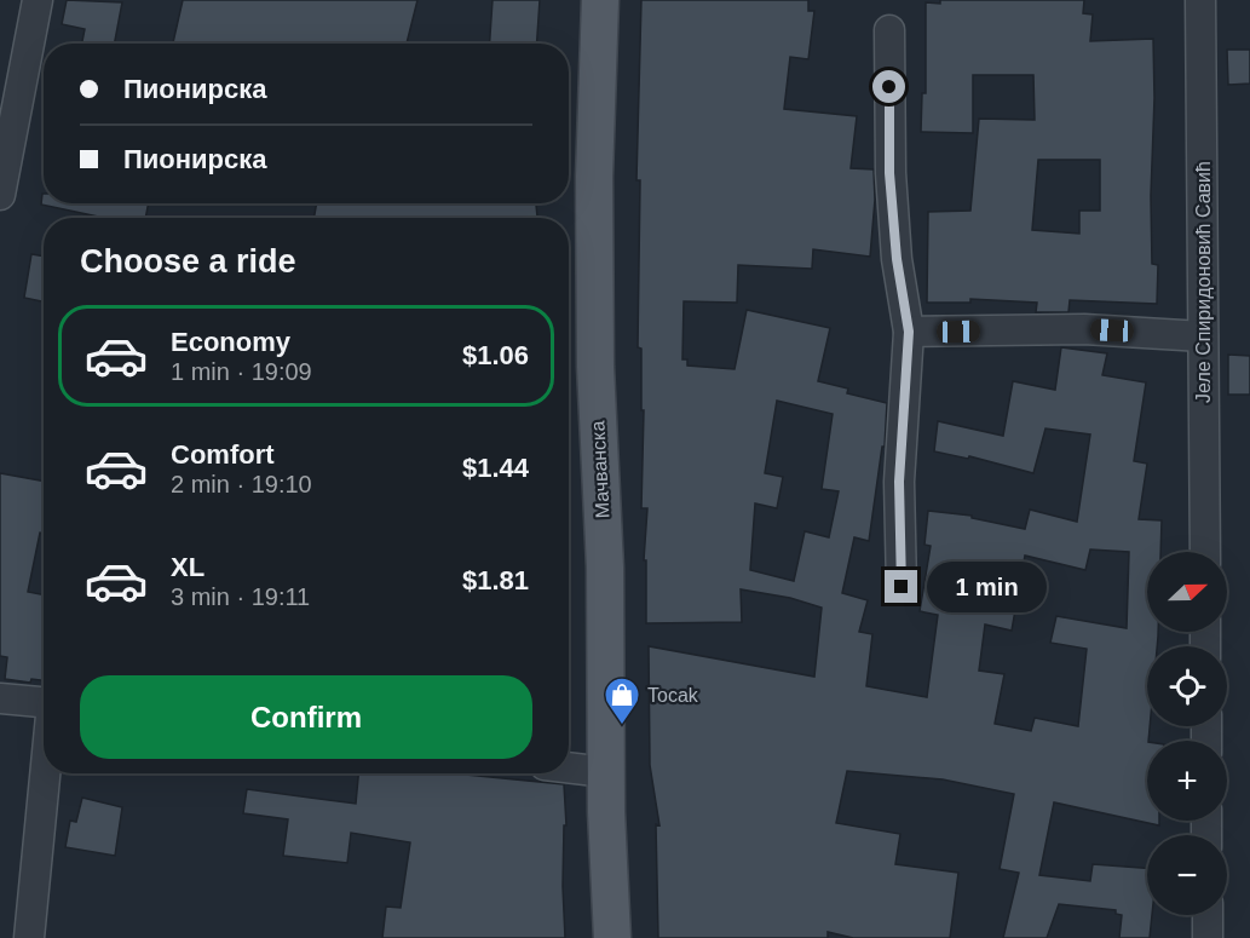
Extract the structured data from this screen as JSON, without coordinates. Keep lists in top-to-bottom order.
{
  "streets": {
    "main road": ["Мачванска"],
    "street": ["Јеле Спиридоновић Савић"]
  },
  "places": {
    "shop": ["Tocak"]
  },
  "north": "right",
  "page": {
    "banner": ["Пионирска", "Пионирска"],
    "heading": "Choose a ride",
    "list": [
      {
        "name": "Economy",
        "note": "1 min · 19:09",
        "value": "$1.06"
      },
      {
        "name": "Comfort",
        "note": "2 min · 19:10",
        "value": "$1.44"
      },
      {
        "name": "XL",
        "note": "3 min · 19:11",
        "value": "$1.81"
      }
    ],
    "map_buttons": ["+", "−"],
    "bubble": "1 min",
    "buttons": "Confirm"
  }
}
